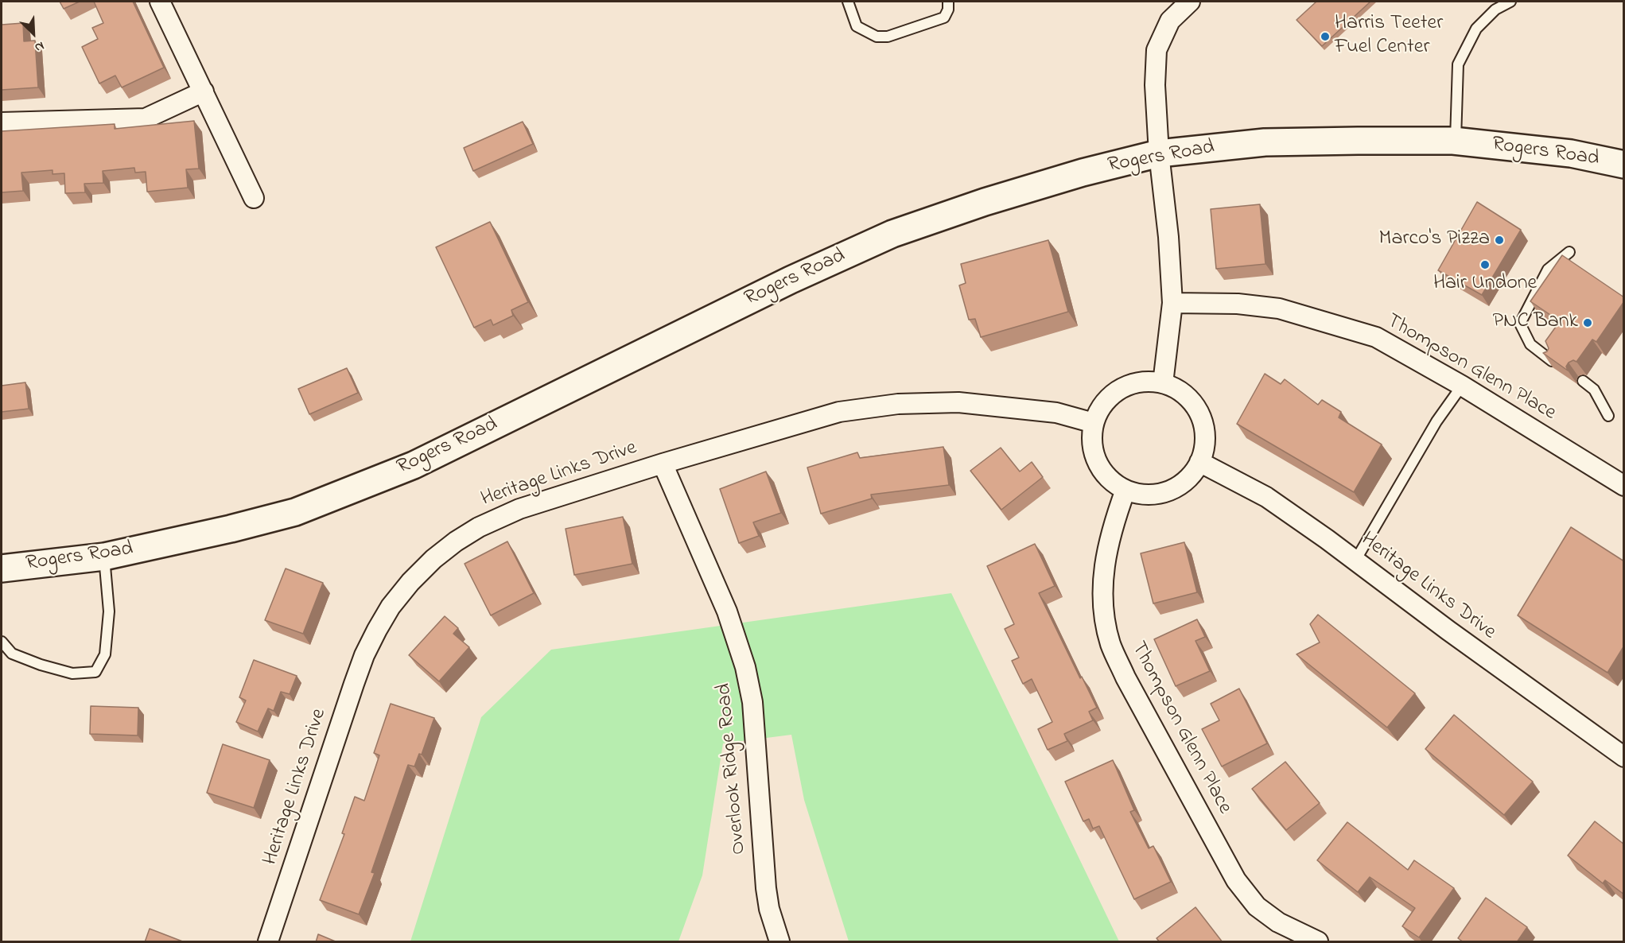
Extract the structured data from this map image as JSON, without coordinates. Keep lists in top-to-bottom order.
{
  "streets": {
    "main road": ["Rogers Road"],
    "street": ["Thompson Glenn Place", "Heritage Links Drive", "Overlook Ridge Road"]
  },
  "crossings": [
    ["Thompson Glenn Place", "Heritage Links Drive"],
    ["Heritage Links Drive", "Overlook Ridge Road"]
  ],
  "places": [
    "Harris Teeter Fuel Center",
    "Marco's Pizza",
    "Hair Undone",
    "PNC Bank"
  ],
  "north": "bottom right"
}
